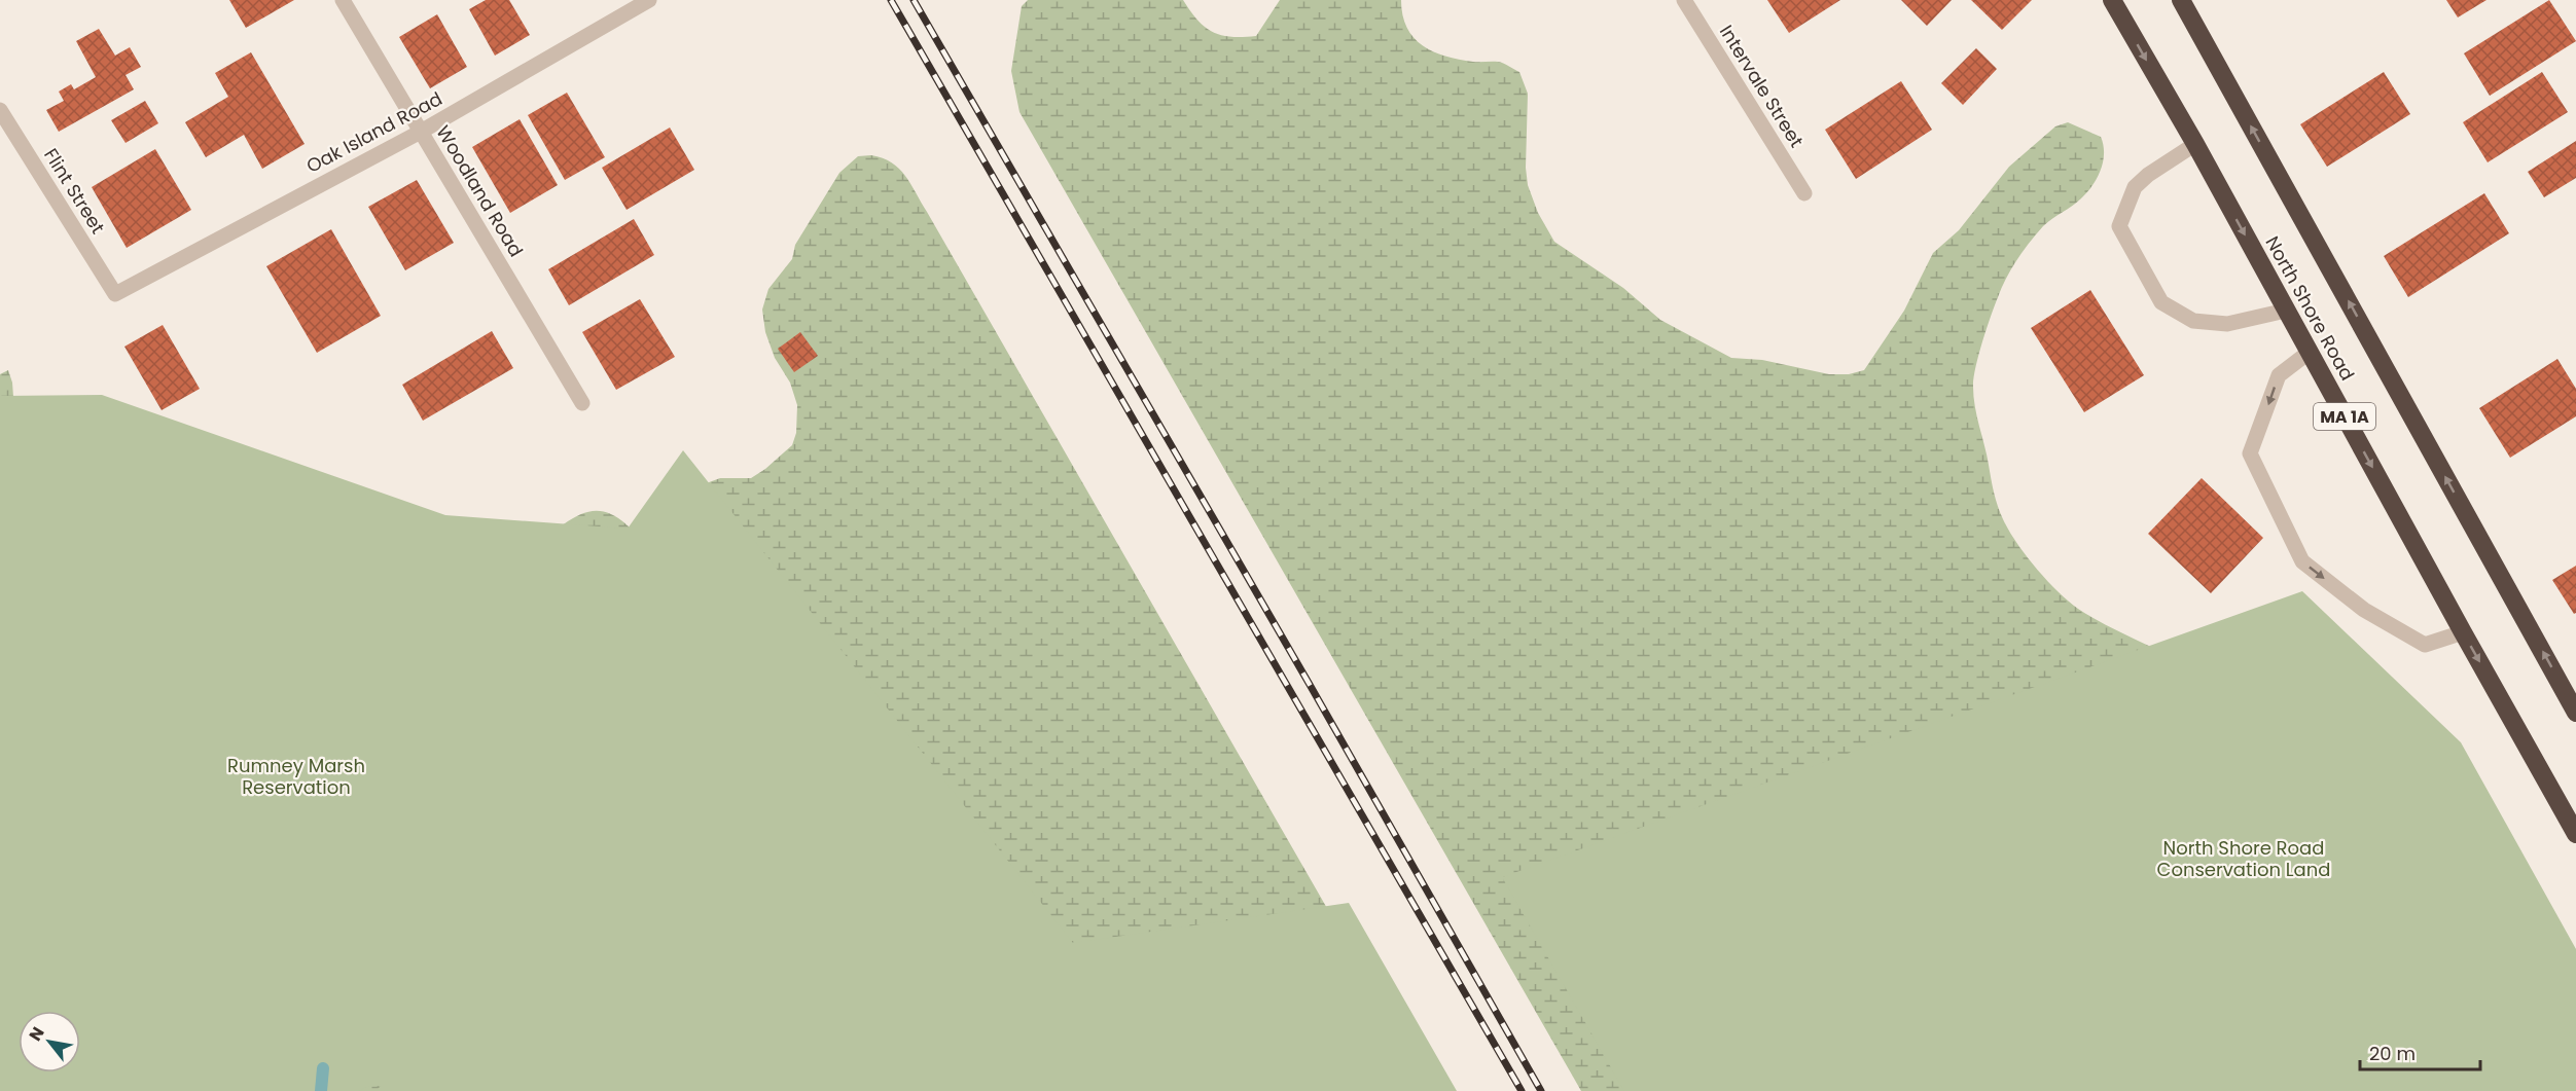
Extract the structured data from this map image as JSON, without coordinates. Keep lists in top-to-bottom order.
{
  "streets": {
    "highway": ["North Shore Road", "MA 1A"],
    "street": [
      "Intervale Street",
      "Oak Island Road",
      "Flint Street",
      "Woodland Road"
    ]
  },
  "crossings": [
    ["Oak Island Road", "Flint Street"],
    ["Oak Island Road", "Woodland Road"]
  ],
  "parks": ["Rumney Marsh Reservation", "North Shore Road Conservation Land"],
  "scale_bar": "20 m",
  "north": "top left"
}
